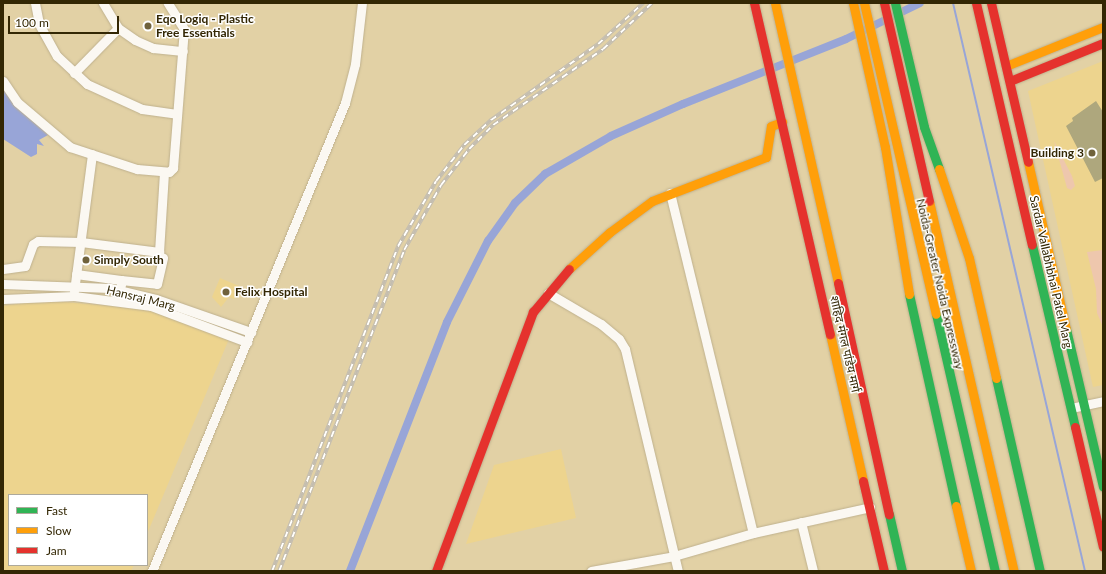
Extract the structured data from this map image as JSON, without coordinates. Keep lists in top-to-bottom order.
{
  "streets": {
    "main road": ["Sardar Vallabhbhai Patel Marg", "Noida-Greater Noida Expressway", "शाहिद मंगल पांडेय मार्ग"],
    "street": ["Hansraj Marg"]
  },
  "places": [
    "Eqo Logiq - Plastic Free Essentials",
    "Building 3",
    "Simply South",
    "Felix Hospital"
  ],
  "legend": ["Fast", "Slow", "Jam"],
  "scale_bar": "100 m"
}
